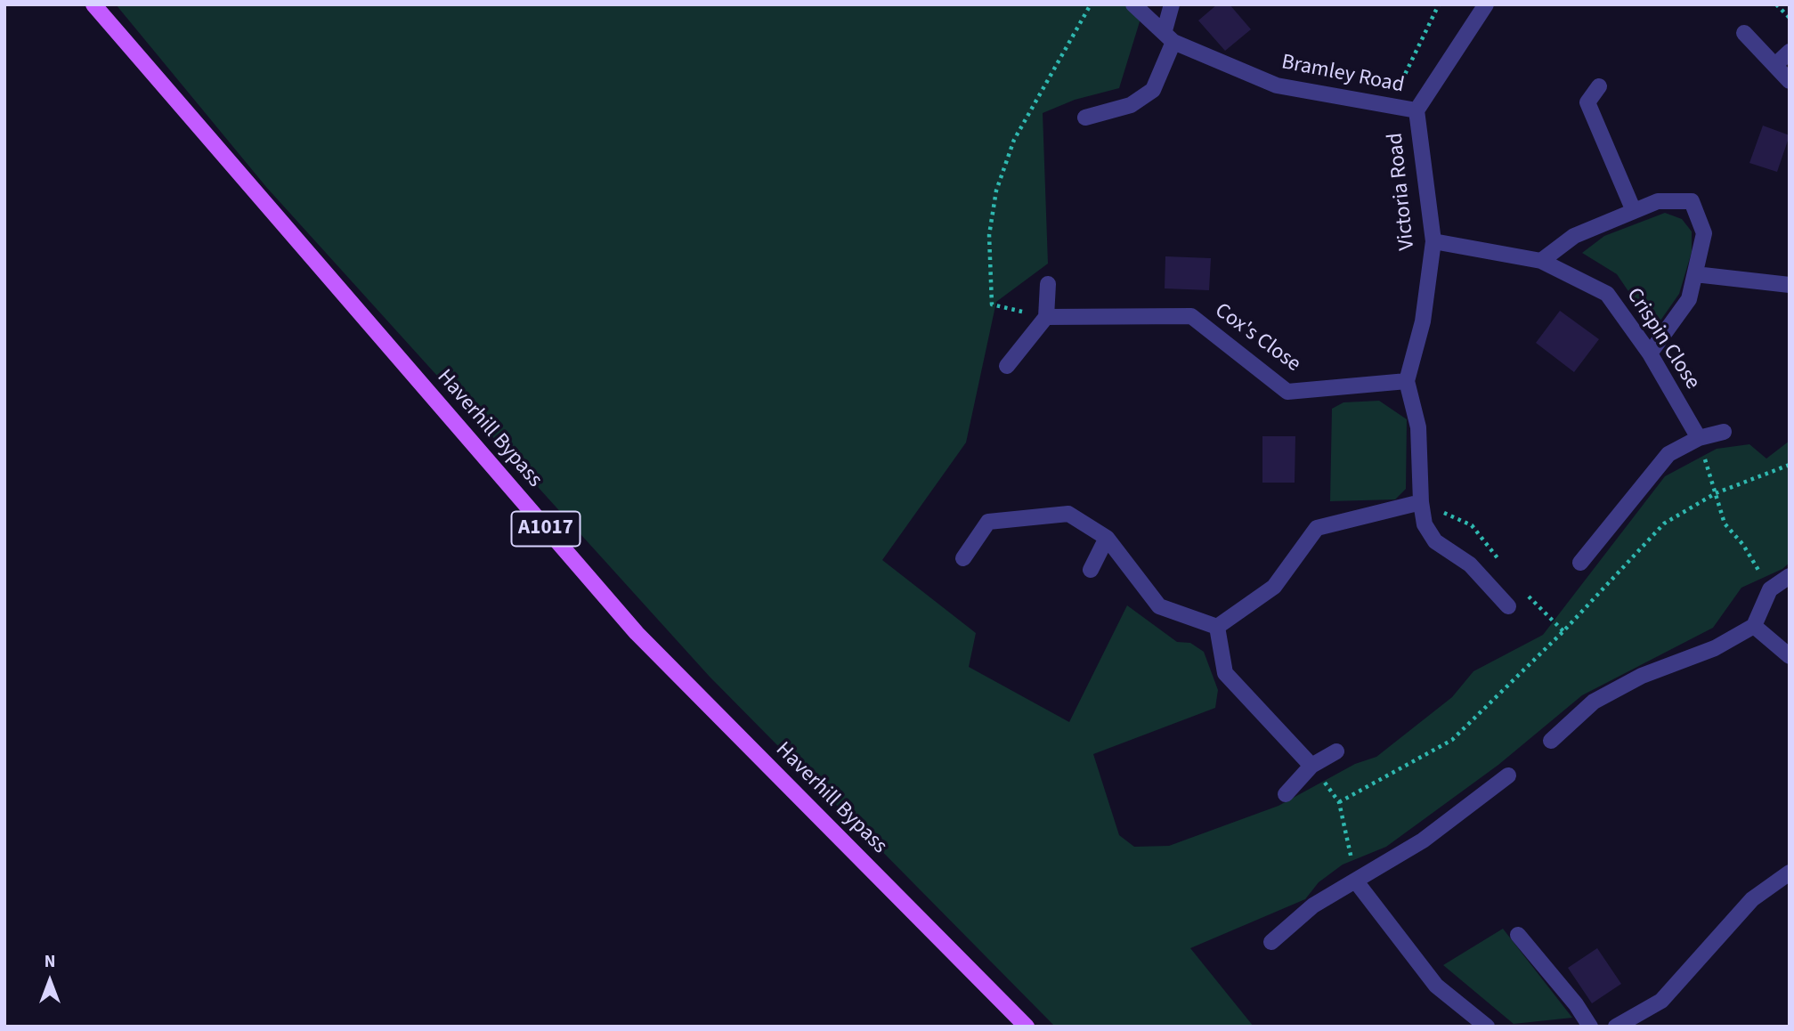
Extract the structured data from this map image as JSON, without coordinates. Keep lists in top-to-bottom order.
{
  "streets": {
    "main road": ["Haverhill Bypass", "A1017"],
    "street": [
      "Bramley Road",
      "Victoria Road",
      "Cox's Close",
      "Crispin Close"
    ]
  },
  "crossings": [
    ["Bramley Road", "Victoria Road"],
    ["Victoria Road", "Cox's Close"],
    ["Victoria Road", "Crispin Close"]
  ],
  "north": "top"
}
